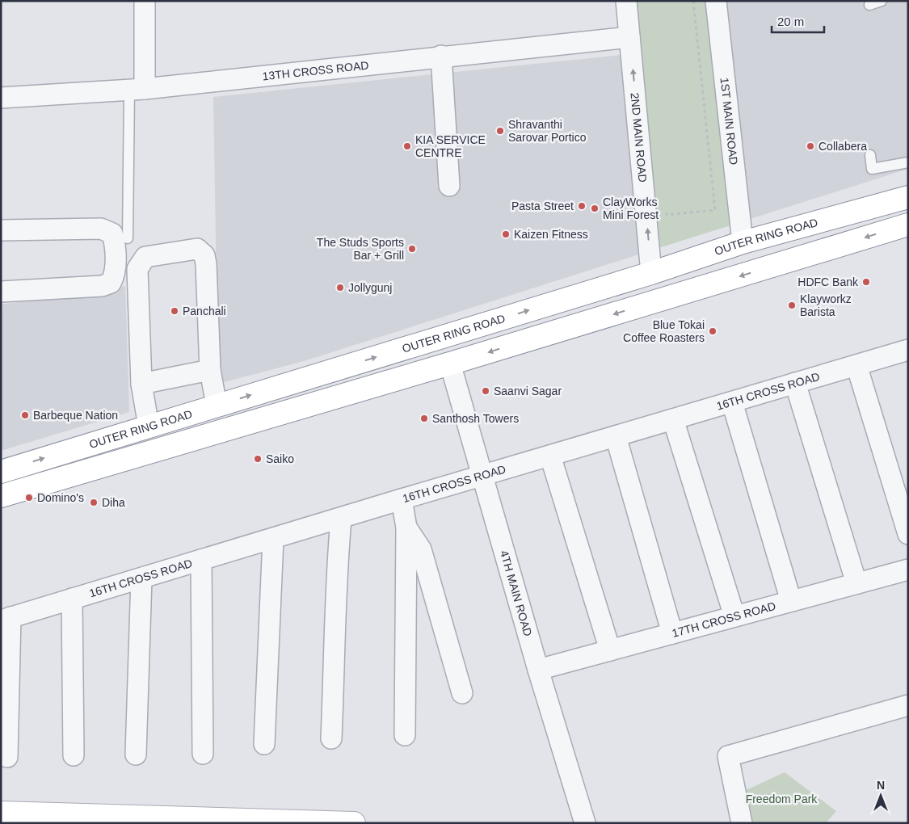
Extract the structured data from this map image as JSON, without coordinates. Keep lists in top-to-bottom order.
{
  "streets": {
    "main road": ["OUTER RING ROAD"],
    "street": [
      "13TH CROSS ROAD",
      "1ST MAIN ROAD",
      "2ND MAIN ROAD",
      "16TH CROSS ROAD",
      "4TH MAIN ROAD",
      "17TH CROSS ROAD"
    ]
  },
  "crossings": [
    ["13TH CROSS ROAD", "2ND MAIN ROAD"],
    ["1ST MAIN ROAD", "OUTER RING ROAD"],
    ["2ND MAIN ROAD", "OUTER RING ROAD"],
    ["16TH CROSS ROAD", "4TH MAIN ROAD"],
    ["4TH MAIN ROAD", "17TH CROSS ROAD"]
  ],
  "one_way": ["2ND MAIN ROAD"],
  "parks": ["Freedom Park"],
  "places": [
    "Shravanthi Sarovar Portico",
    "KIA SERVICE CENTRE",
    "Collabera",
    "Pasta Street",
    "ClayWorks Mini Forest",
    "Kaizen Fitness",
    "The Studs Sports Bar + Grill",
    "HDFC Bank",
    "Jollygunj",
    "Klayworkz Barista",
    "Panchali",
    "Blue Tokai Coffee Roasters",
    "Saanvi Sagar",
    "Barbeque Nation",
    "Santhosh Towers",
    "Saiko",
    "Domino's",
    "Diha"
  ],
  "scale_bar": "20 m",
  "north": "top"
}
